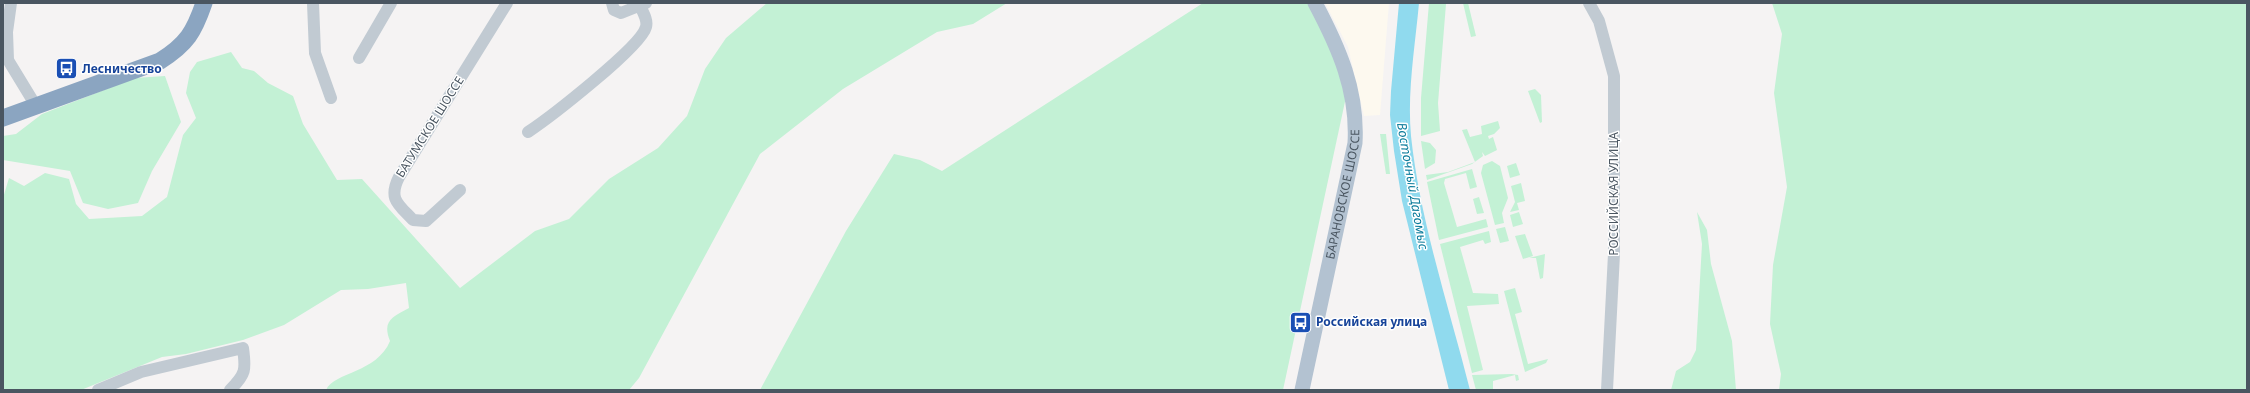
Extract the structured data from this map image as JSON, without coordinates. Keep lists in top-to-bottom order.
{
  "streets": {
    "main road": ["БАРАНОВСКОЕ ШОССЕ"],
    "street": ["БАТУМСКОЕ ШОССЕ", "РОССИЙСКАЯ УЛИЦА"]
  },
  "water": ["Восточный Дагомыс"],
  "places": {
    "bus stop": ["Лесничество", "Российская улица"]
  }
}
